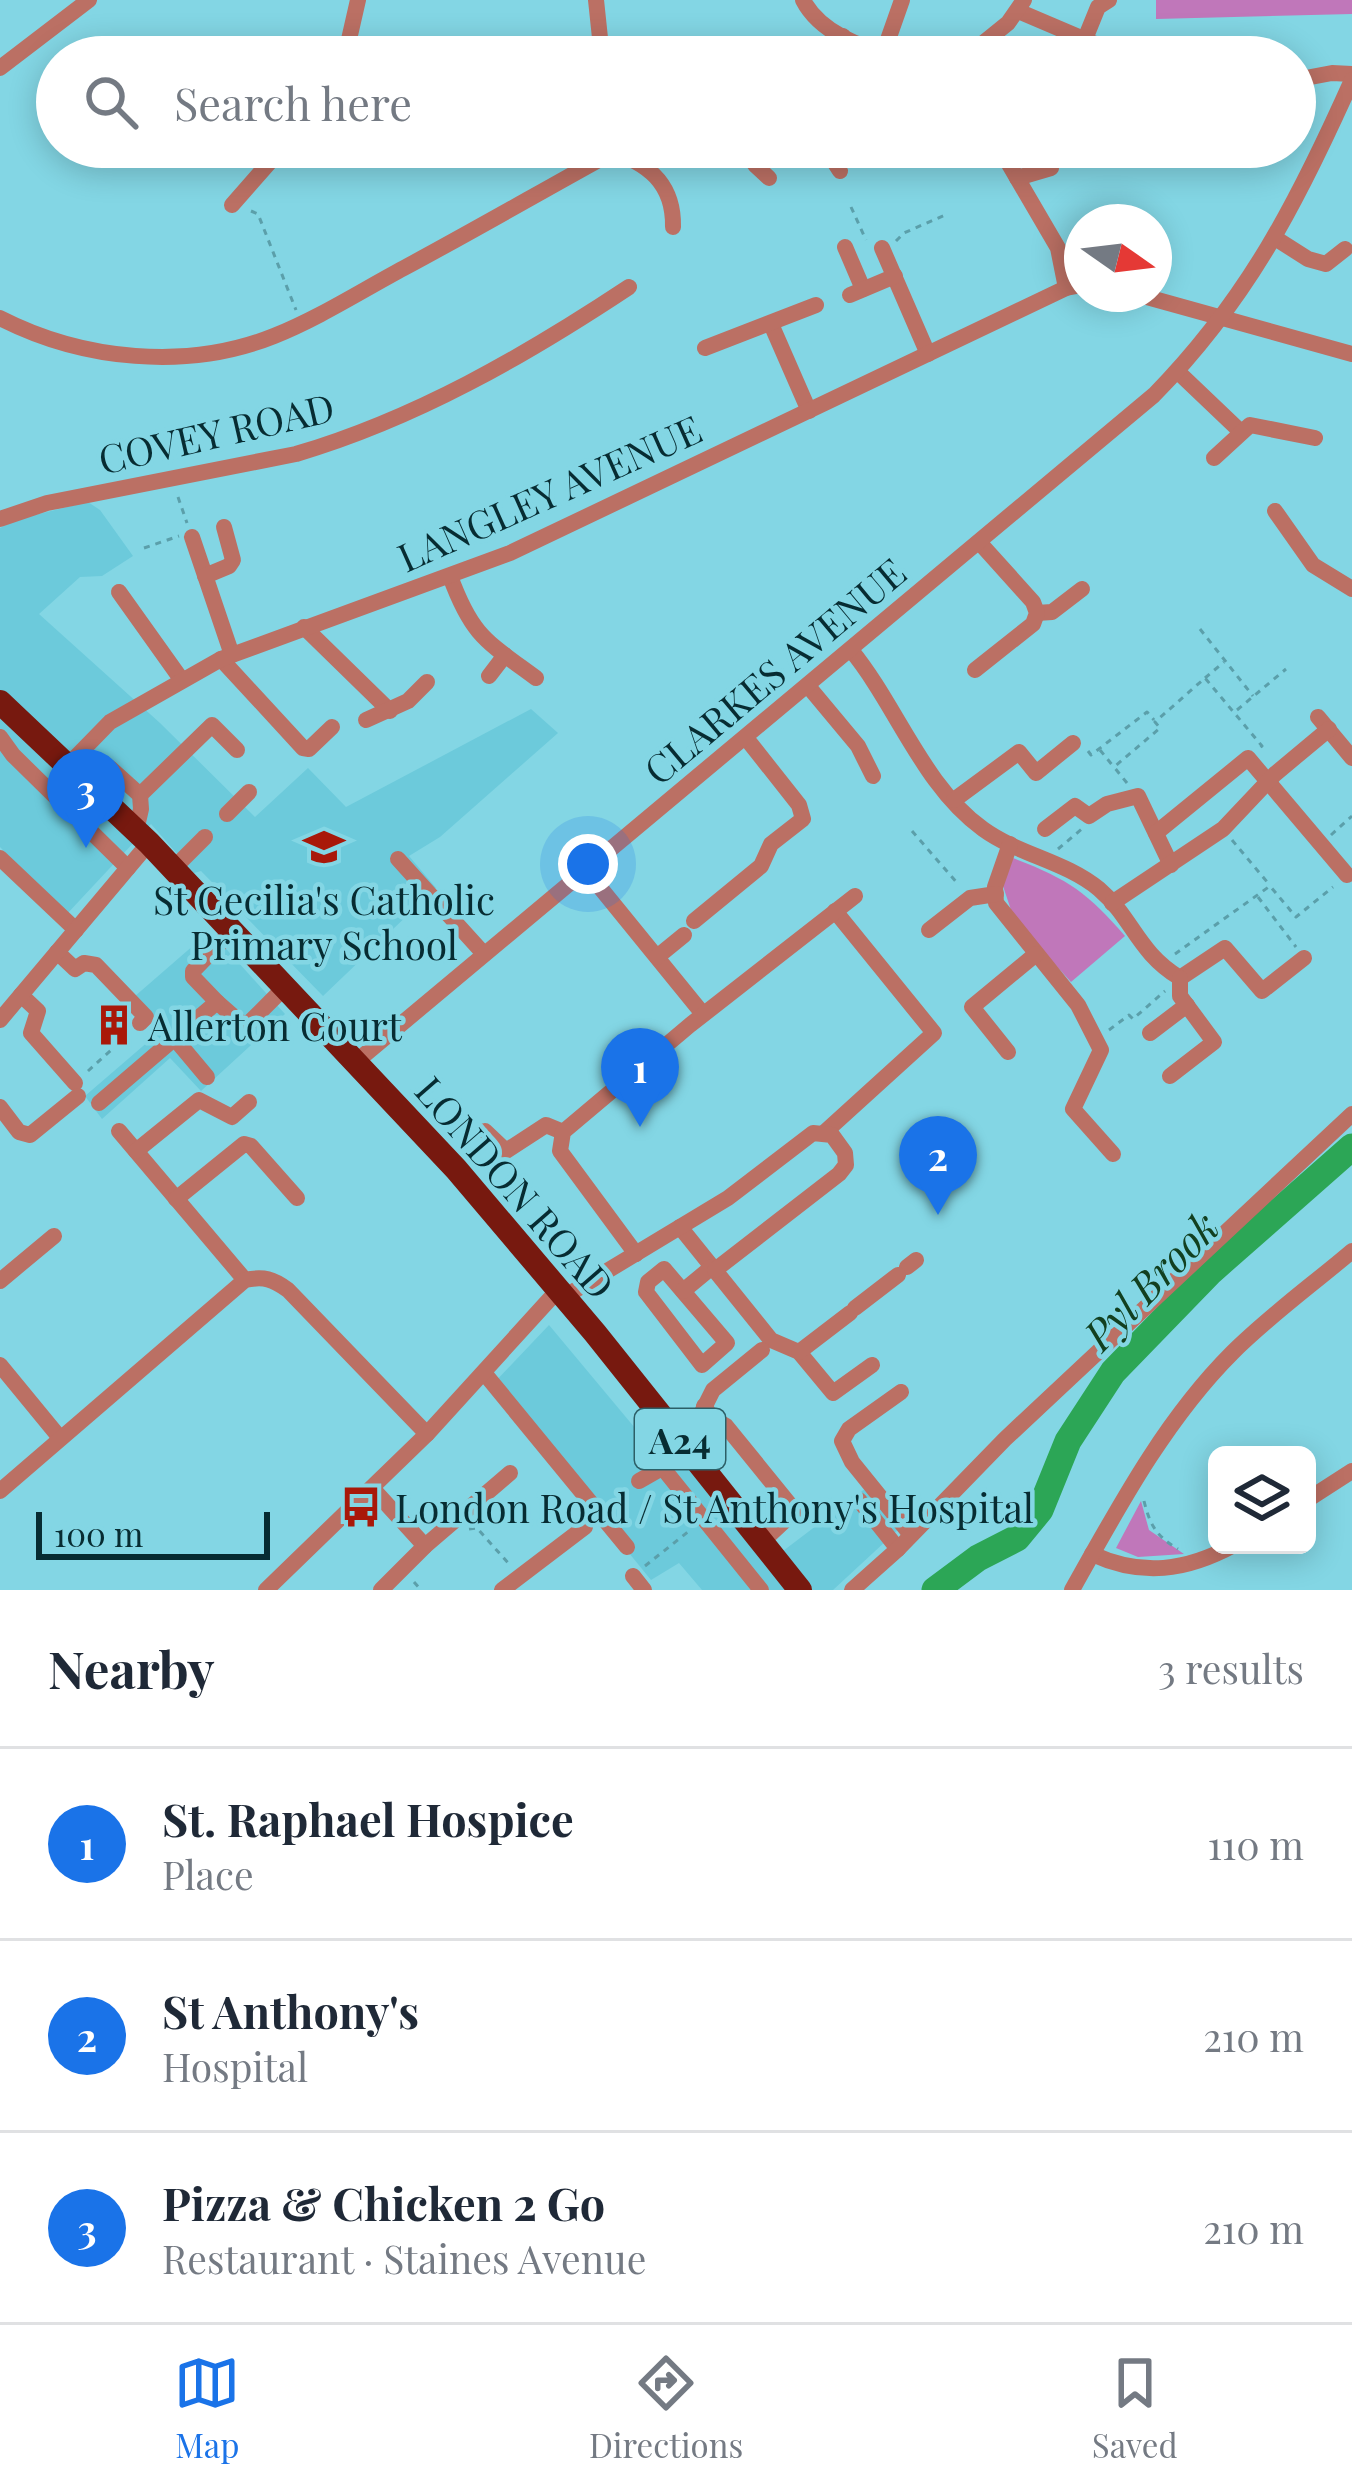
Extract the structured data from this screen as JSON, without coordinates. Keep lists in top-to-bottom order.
{
  "streets": {
    "highway": ["LONDON ROAD", "A24"],
    "street": ["COVEY ROAD", "LANGLEY AVENUE", "CLARKES AVENUE"]
  },
  "crossings": [
    ["LANGLEY AVENUE", "LONDON ROAD"],
    ["CLARKES AVENUE", "LONDON ROAD"]
  ],
  "water": ["Pyl Brook"],
  "places": {
    "school or university": ["St Cecilia's Catholic Primary School"],
    "building": ["Allerton Court"],
    "bus stop": ["London Road / St Anthony's Hospital"]
  },
  "scale_bar": "100 m",
  "north": "right",
  "page": {
    "search": "Search here",
    "pins": ["3", "1", "2"],
    "scale": "100 m",
    "heading": ["Nearby", "3 results"],
    "list": [
      {
        "mark": "1",
        "name": "St. Raphael Hospice",
        "note": "Place",
        "value": "110 m"
      },
      {
        "mark": "2",
        "name": "St Anthony's",
        "note": "Hospital",
        "value": "210 m"
      },
      {
        "mark": "3",
        "name": "Pizza & Chicken 2 Go",
        "note": "Restaurant · Staines Avenue",
        "value": "210 m"
      }
    ],
    "nav": ["Map", "Directions", "Saved"]
  }
}
